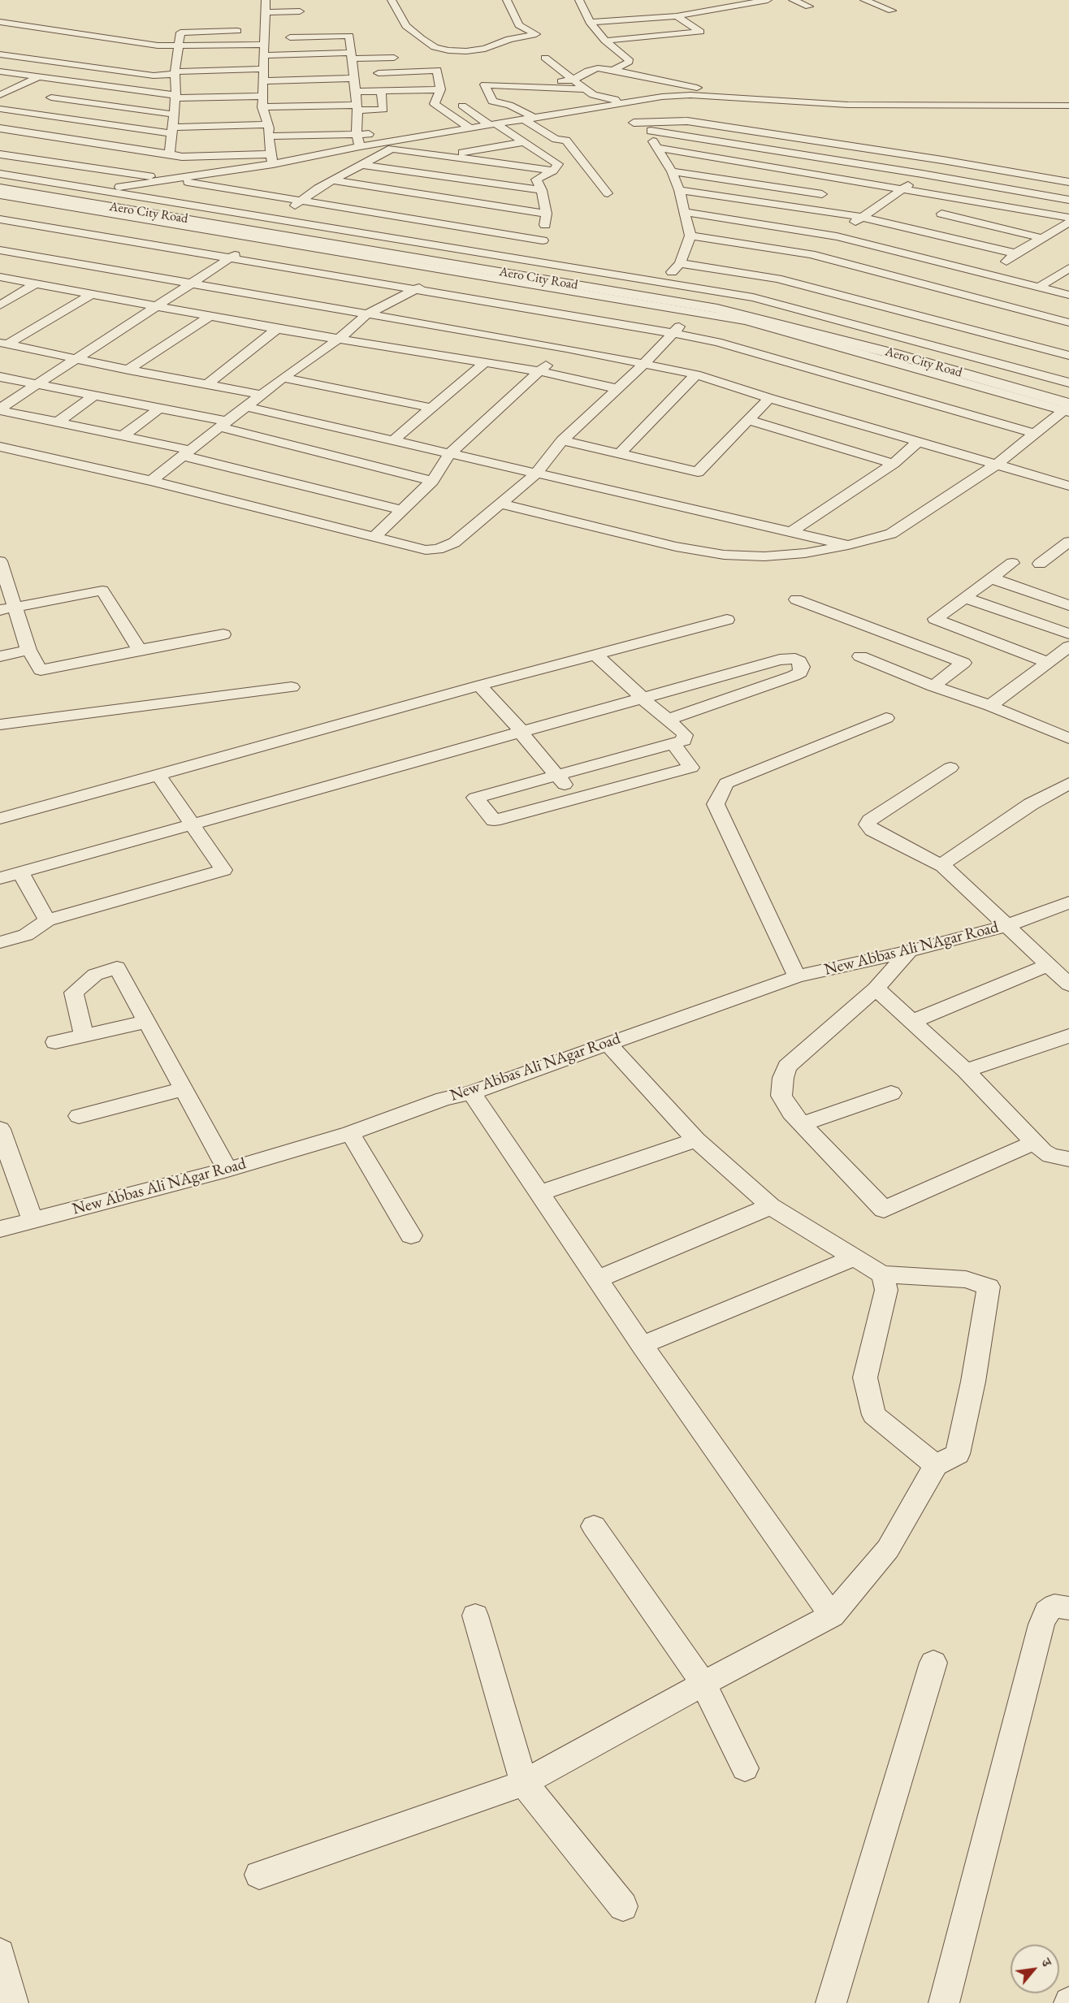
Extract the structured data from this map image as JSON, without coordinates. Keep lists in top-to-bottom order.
{
  "streets": {
    "street": ["Aero City Road", "New Abbas Ali NAgar Road"]
  },
  "north": "top right"
}
